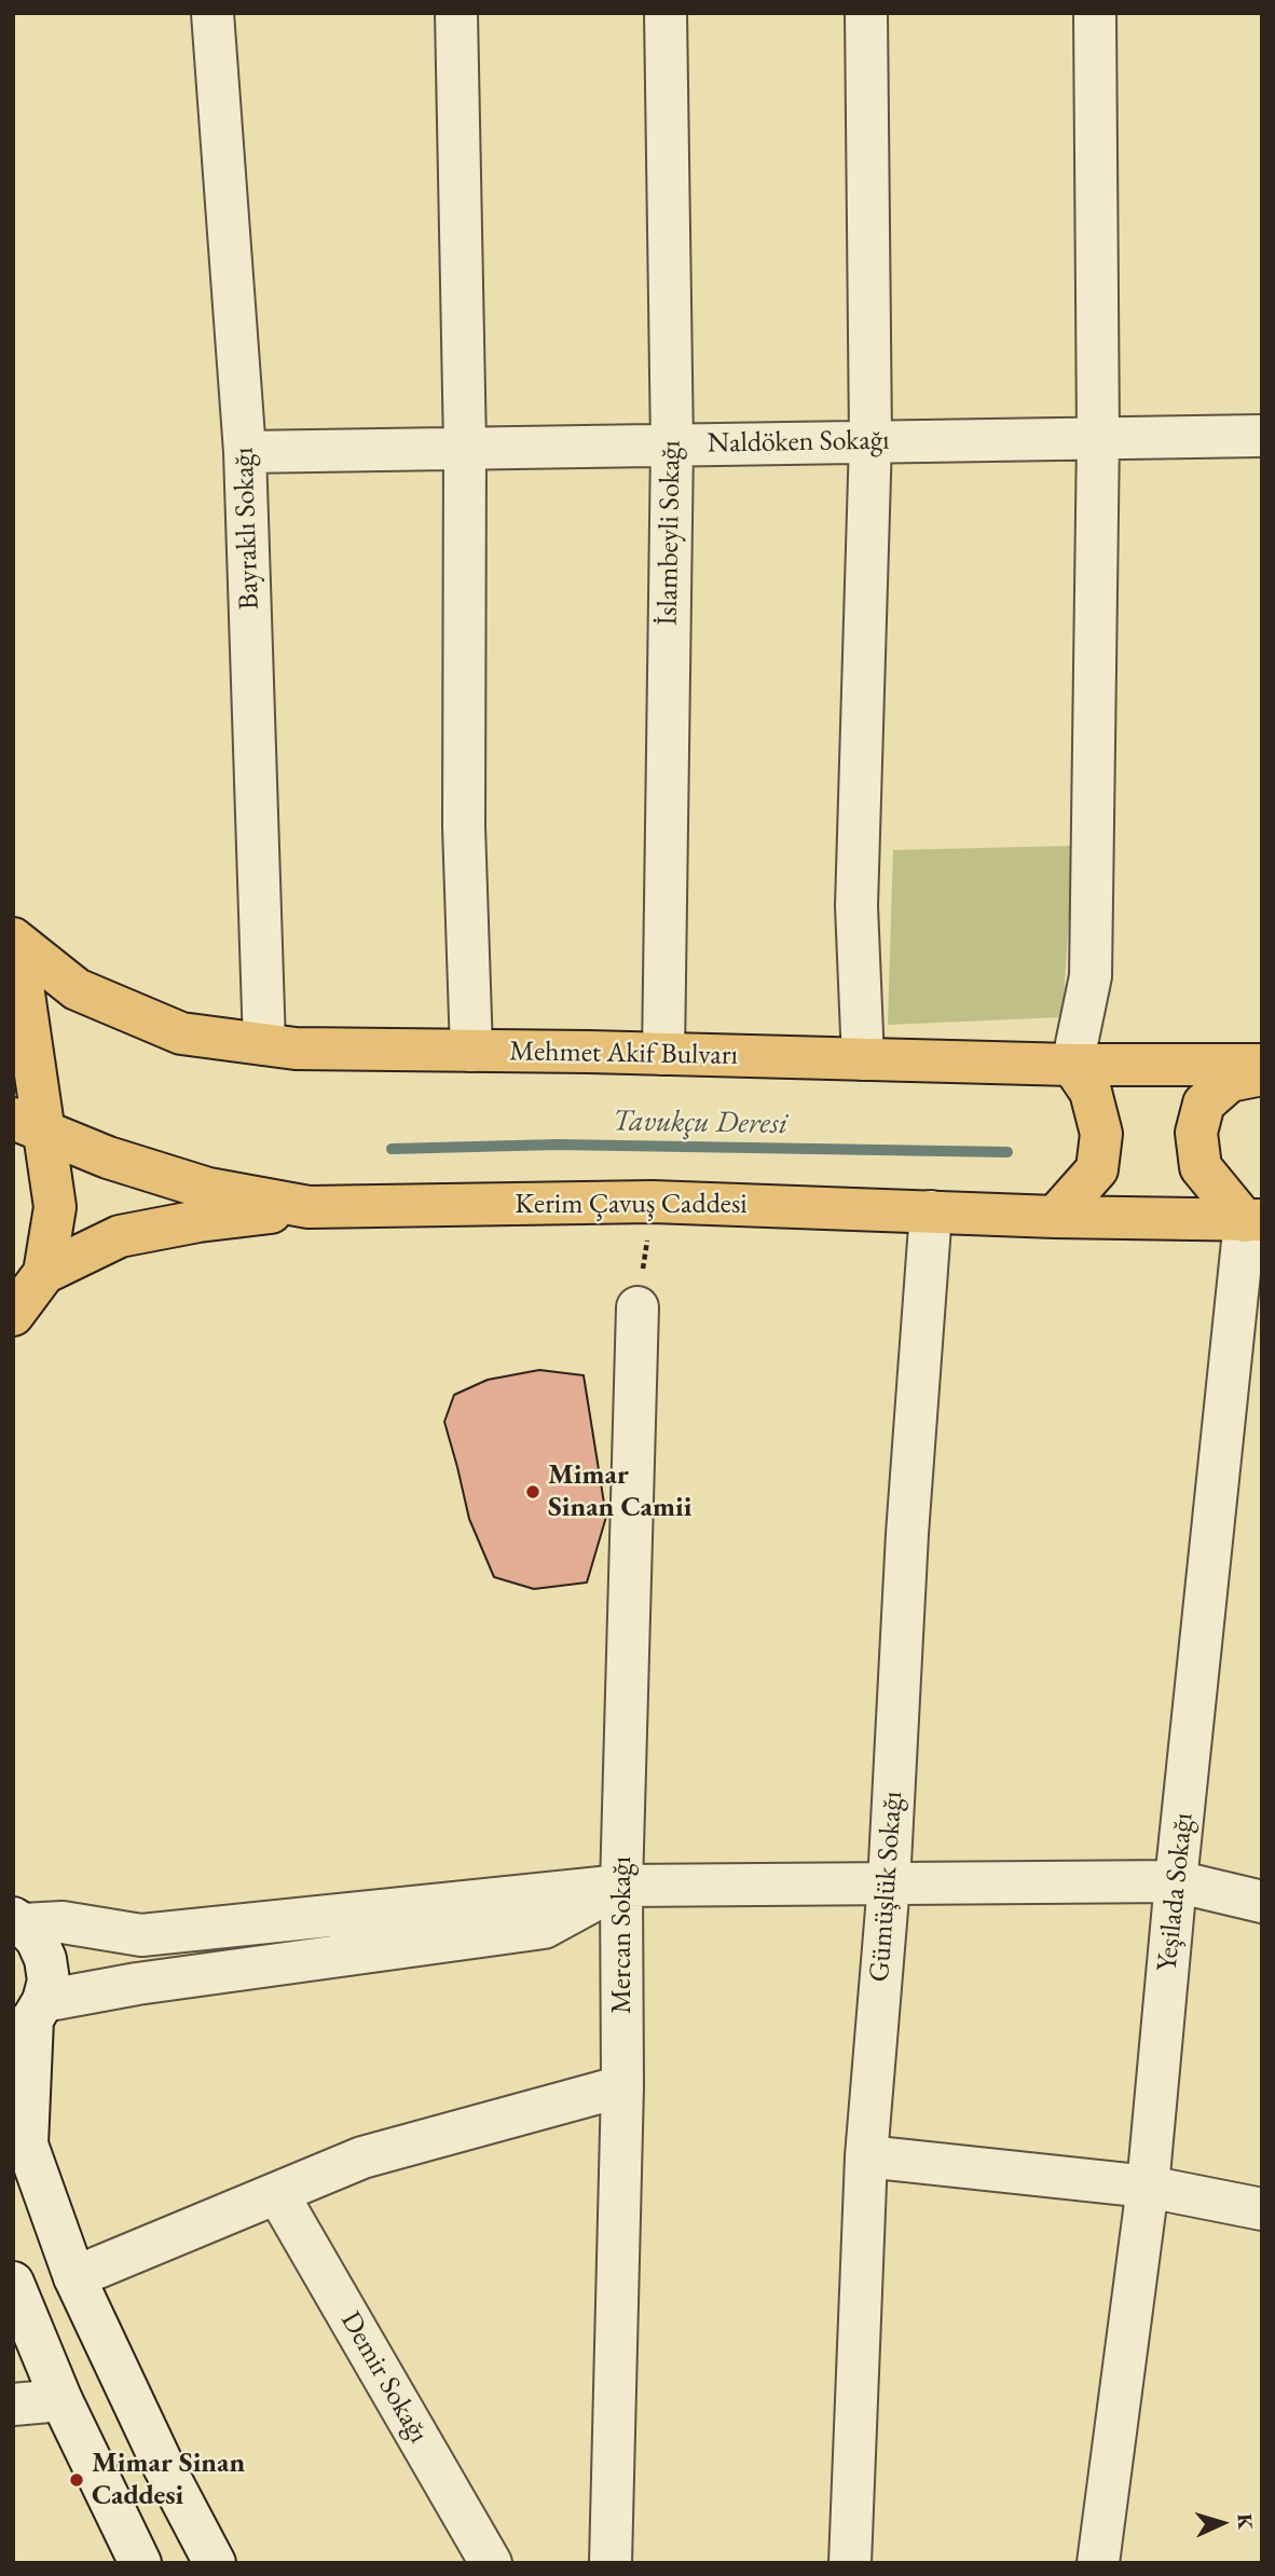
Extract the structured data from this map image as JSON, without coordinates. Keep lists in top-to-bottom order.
{
  "streets": {
    "main road": ["Mehmet Akif Bulvarı", "Kerim Çavuş Caddesi"],
    "street": [
      "Naldöken Sokağı",
      "Bayraklı Sokağı",
      "İslambeyli Sokağı",
      "Gümüşlük Sokağı",
      "Yeşilada Sokağı",
      "Mercan Sokağı",
      "Demir Sokağı"
    ]
  },
  "crossings": [
    ["Naldöken Sokağı", "Bayraklı Sokağı"],
    ["Naldöken Sokağı", "İslambeyli Sokağı"],
    ["Bayraklı Sokağı", "Mehmet Akif Bulvarı"],
    ["İslambeyli Sokağı", "Mehmet Akif Bulvarı"],
    ["Kerim Çavuş Caddesi", "Gümüşlük Sokağı"],
    ["Kerim Çavuş Caddesi", "Yeşilada Sokağı"]
  ],
  "water": ["Tavukçu Deresi"],
  "places": ["Mimar Sinan Camii", "Mimar Sinan Caddesi"],
  "north": "right"
}
